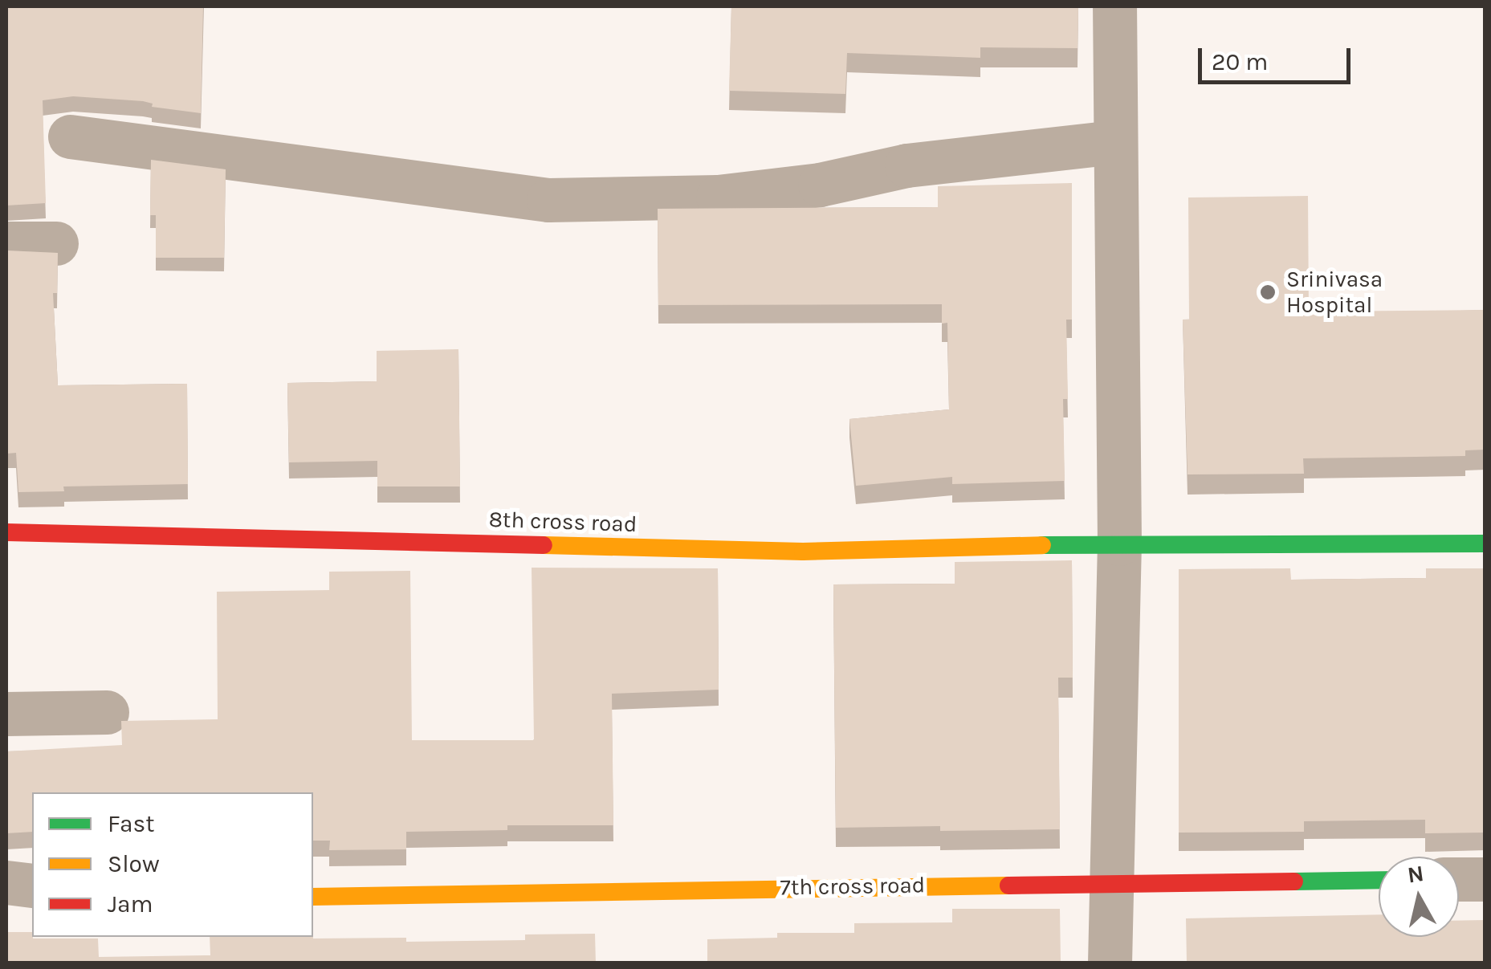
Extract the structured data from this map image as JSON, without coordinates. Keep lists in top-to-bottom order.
{
  "streets": {
    "street": ["8th cross road", "7th cross road"]
  },
  "places": ["Srinivasa Hospital"],
  "legend": ["Fast", "Slow", "Jam"],
  "scale_bar": "20 m",
  "north": "top"
}
